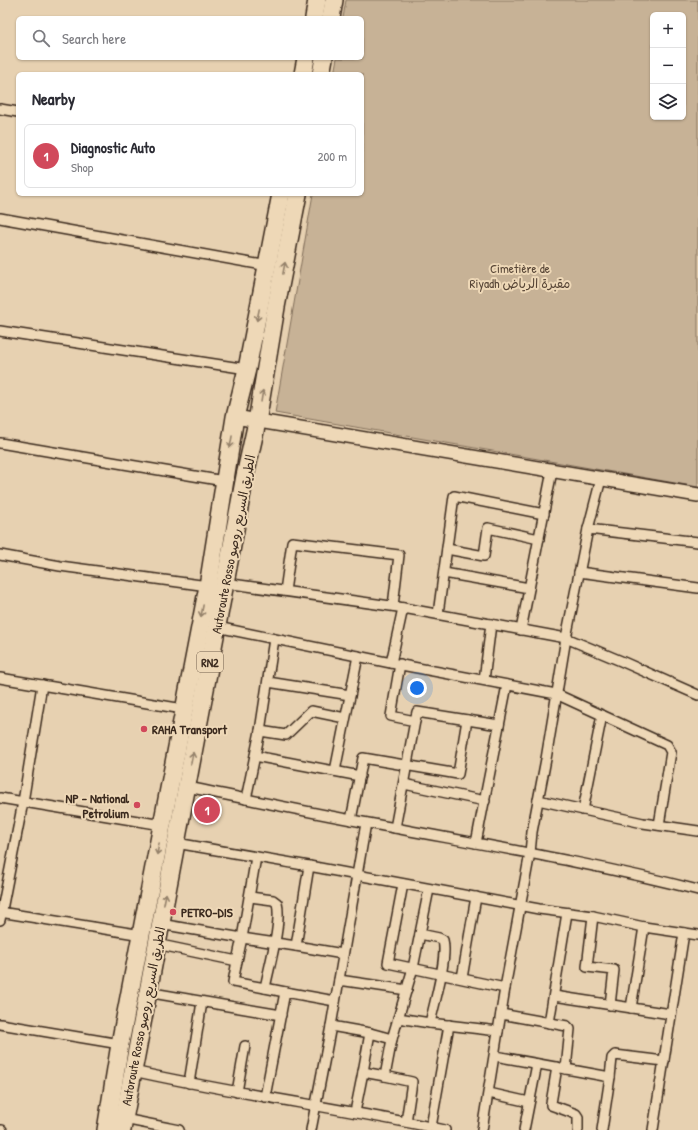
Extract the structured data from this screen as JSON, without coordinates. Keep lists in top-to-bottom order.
{
  "streets": {
    "highway": ["Autoroute Rosso الطريق السريع روصو", "RN2"]
  },
  "parks": ["Cimetière de Riyadh مقبرة الرياض"],
  "places": ["RAHA Transport", "NP - National Petrolium", "PETRO-DIS"],
  "page": {
    "map_buttons": ["+", "−"],
    "search": "Search here",
    "heading": "Nearby",
    "list": [
      {
        "mark": "1",
        "name": "Diagnostic Auto",
        "note": "Shop",
        "value": "200 m"
      }
    ],
    "pins": "1"
  }
}
